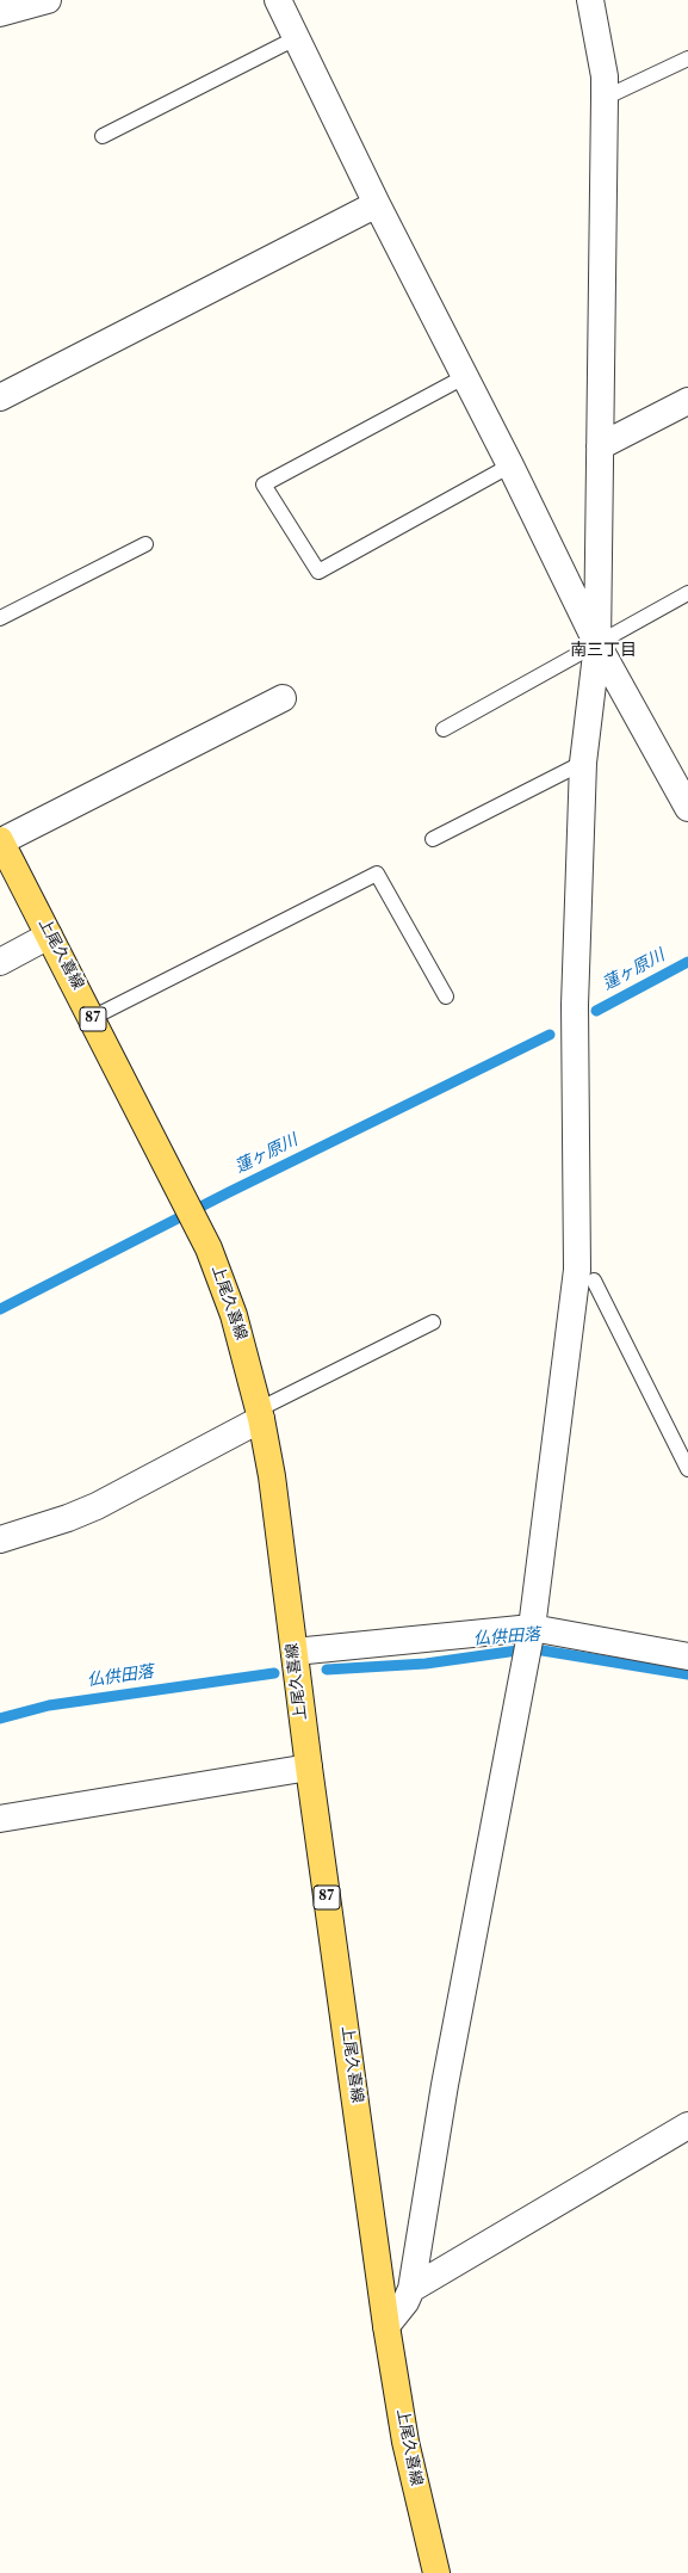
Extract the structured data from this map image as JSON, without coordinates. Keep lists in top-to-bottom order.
{
  "streets": {
    "main road": ["上尾久喜線", "87"]
  },
  "districts": ["南三丁目"],
  "water": ["蓮ヶ原川", "仏供田落"]
}
